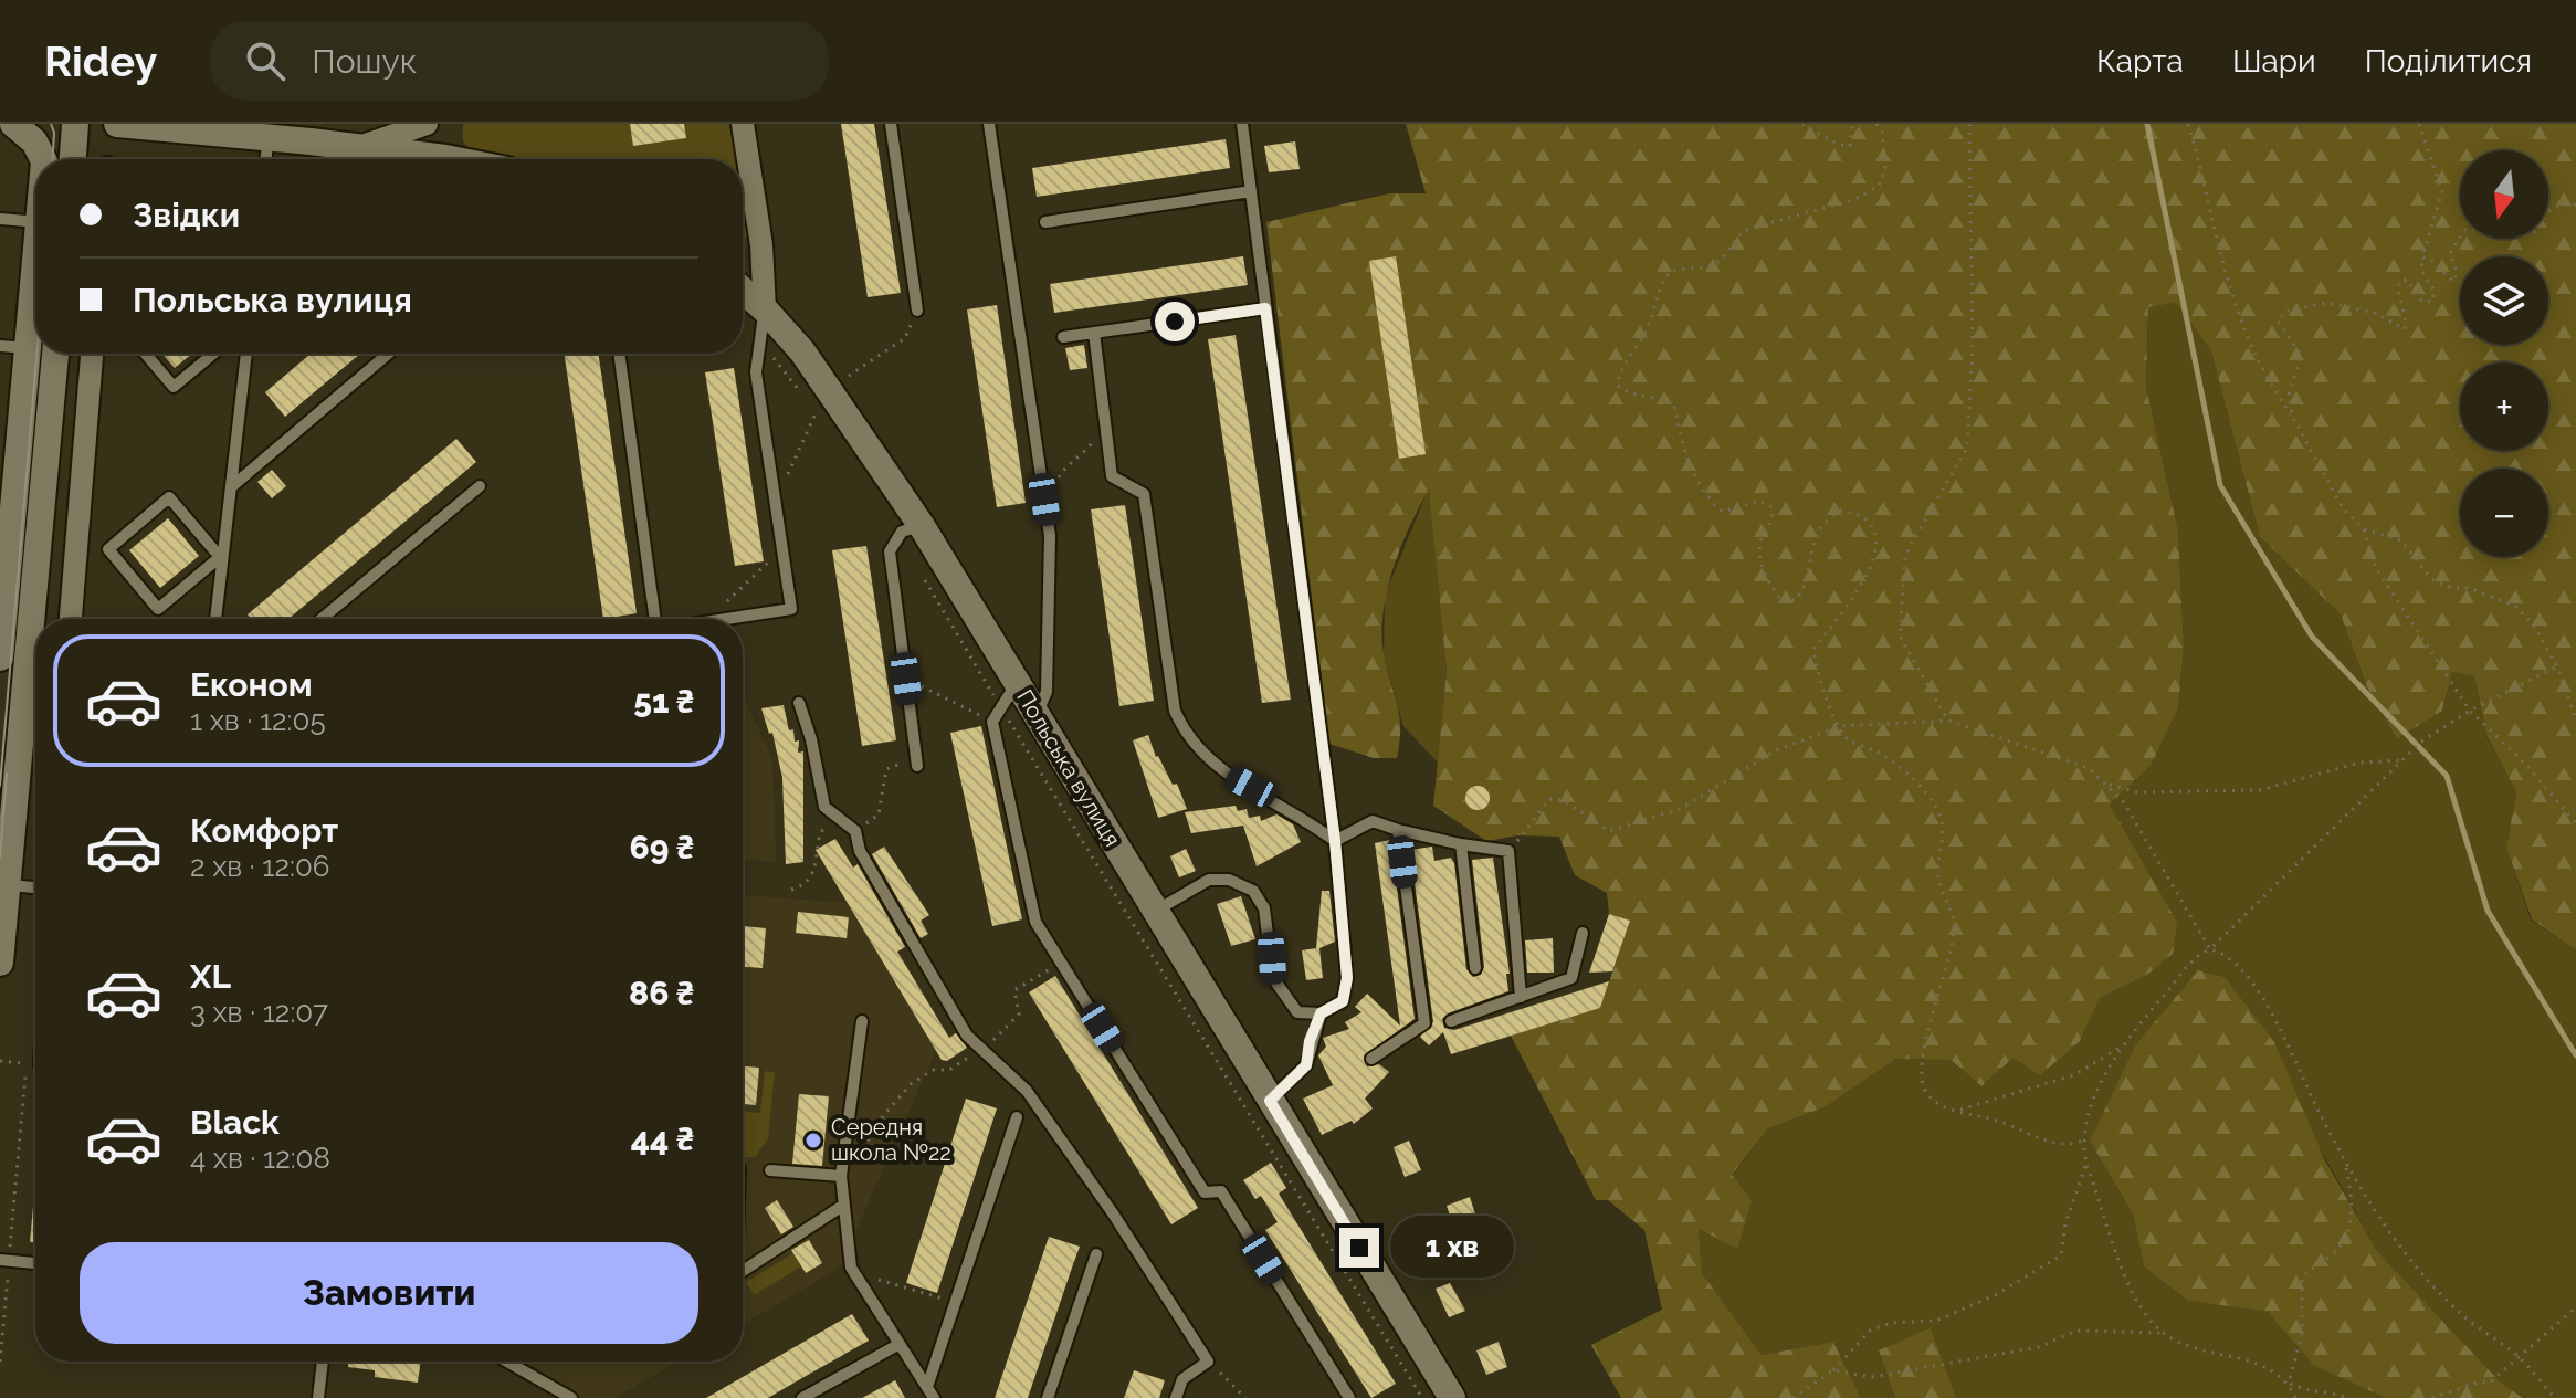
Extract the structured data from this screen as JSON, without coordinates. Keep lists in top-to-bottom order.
{
  "streets": {
    "street": ["Польська вулиця"]
  },
  "places": ["Середня школа №22"],
  "north": "bottom",
  "page": {
    "header": "Ridey",
    "search": "Пошук",
    "nav": ["Карта", "Шари", "Поділитися"],
    "map_buttons": ["+", "−"],
    "banner": ["Звідки", "Польська вулиця"],
    "list": [
      {
        "name": "Економ",
        "note": "1 хв · 12:05",
        "value": "51 ₴"
      },
      {
        "name": "Комфорт",
        "note": "2 хв · 12:06",
        "value": "69 ₴"
      },
      {
        "name": "XL",
        "note": "3 хв · 12:07",
        "value": "86 ₴"
      },
      {
        "name": "Black",
        "note": "4 хв · 12:08",
        "value": "44 ₴"
      }
    ],
    "bubble": "1 хв",
    "buttons": "Замовити"
  }
}
